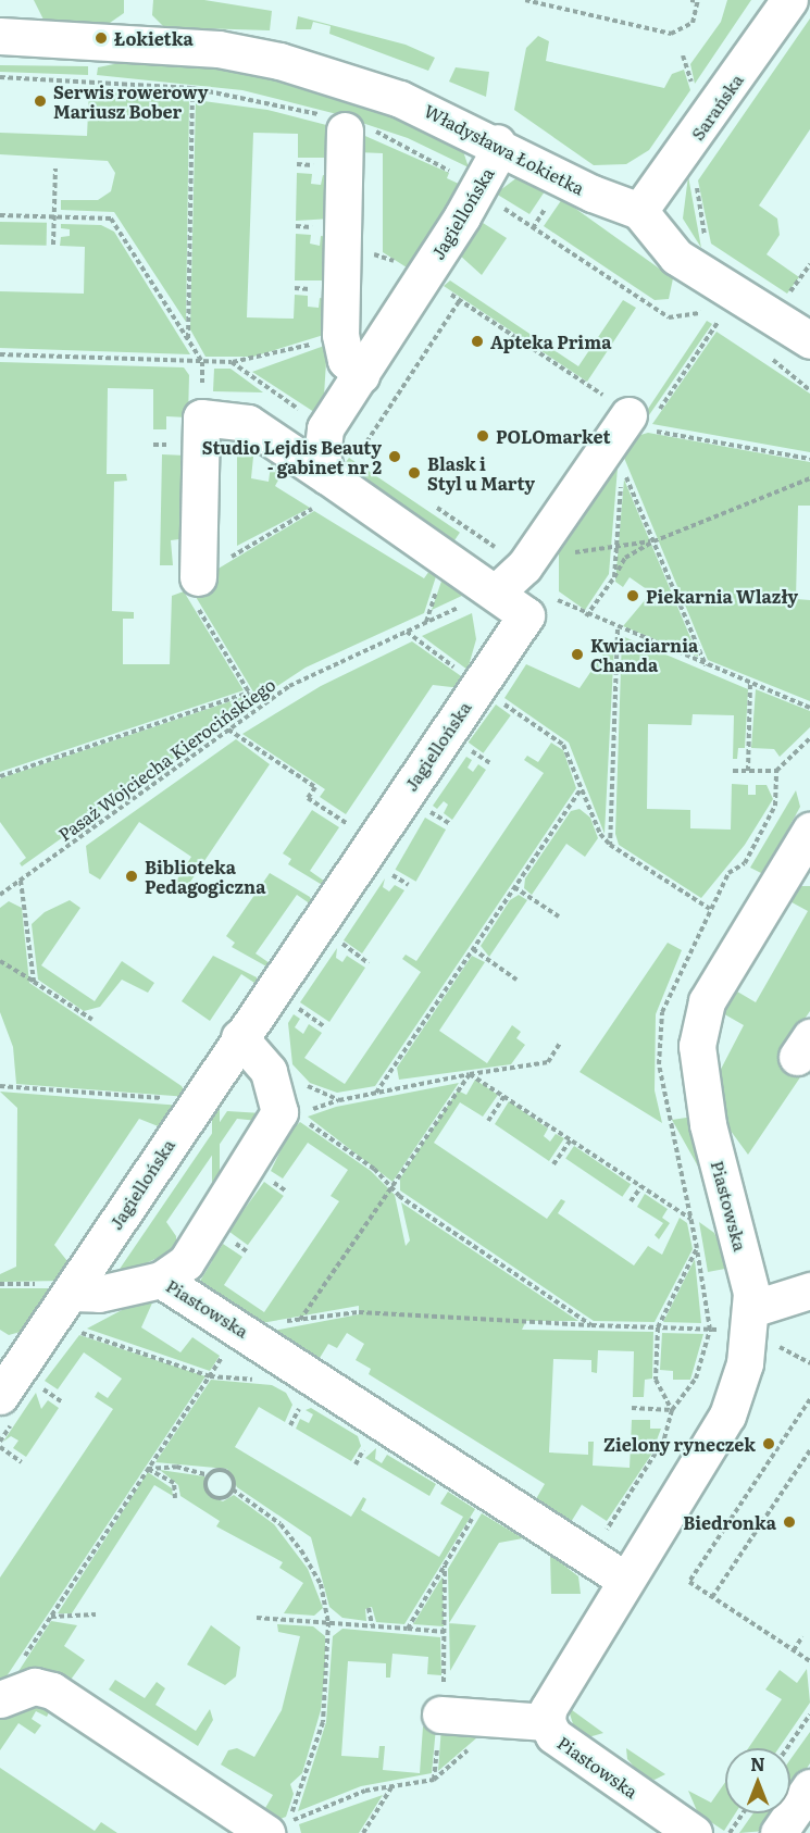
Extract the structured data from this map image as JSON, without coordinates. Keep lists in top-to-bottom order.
{
  "streets": {
    "street": [
      "Sarańska",
      "Władysława Łokietka",
      "Jagiellońska",
      "Piastowska"
    ],
    "path": ["Pasaż Wojciecha Kierocińskiego"]
  },
  "crossings": [
    ["Sarańska", "Władysława Łokietka"],
    ["Władysława Łokietka", "Jagiellońska"],
    ["Jagiellońska", "Pasaż Wojciecha Kierocińskiego"],
    ["Jagiellońska", "Piastowska"]
  ],
  "places": [
    "Łokietka",
    "Serwis rowerowy Mariusz Bober",
    "Apteka Prima",
    "POLOmarket",
    "Studio Lejdis Beauty - gabinet nr 2",
    "Blask i Styl u Marty",
    "Piekarnia Wlazły",
    "Kwiaciarnia Chanda",
    "Biblioteka Pedagogiczna",
    "Zielony ryneczek",
    "Biedronka"
  ],
  "north": "top"
}
